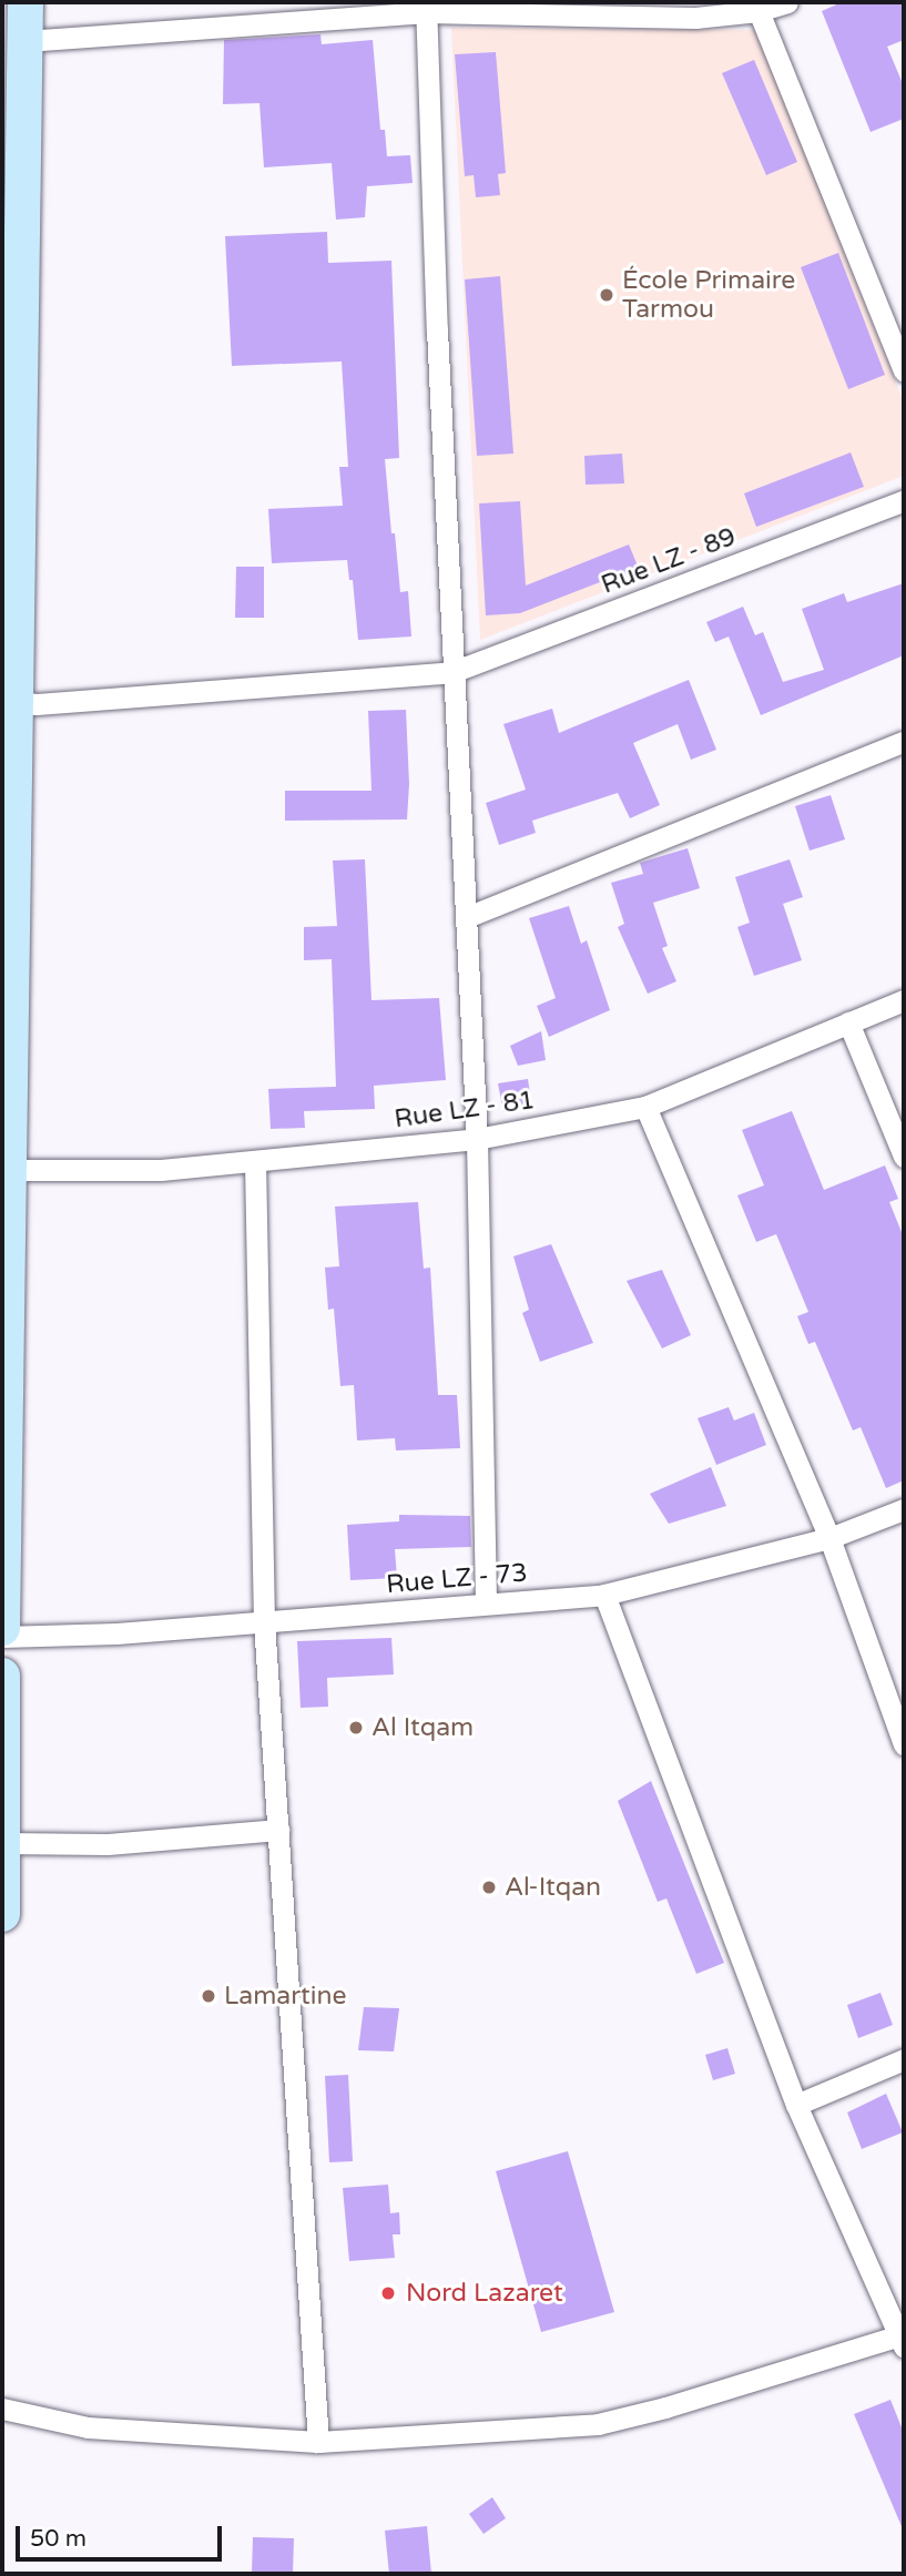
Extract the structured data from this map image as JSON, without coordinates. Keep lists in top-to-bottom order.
{
  "streets": {
    "street": ["Rue LZ - 89", "Rue LZ - 81", "Rue LZ - 73"]
  },
  "places": [
    "École Primaire Tarmou",
    "Al Itqam",
    "Al-Itqan",
    "Lamartine",
    "Nord Lazaret"
  ],
  "scale_bar": "50 m"
}
